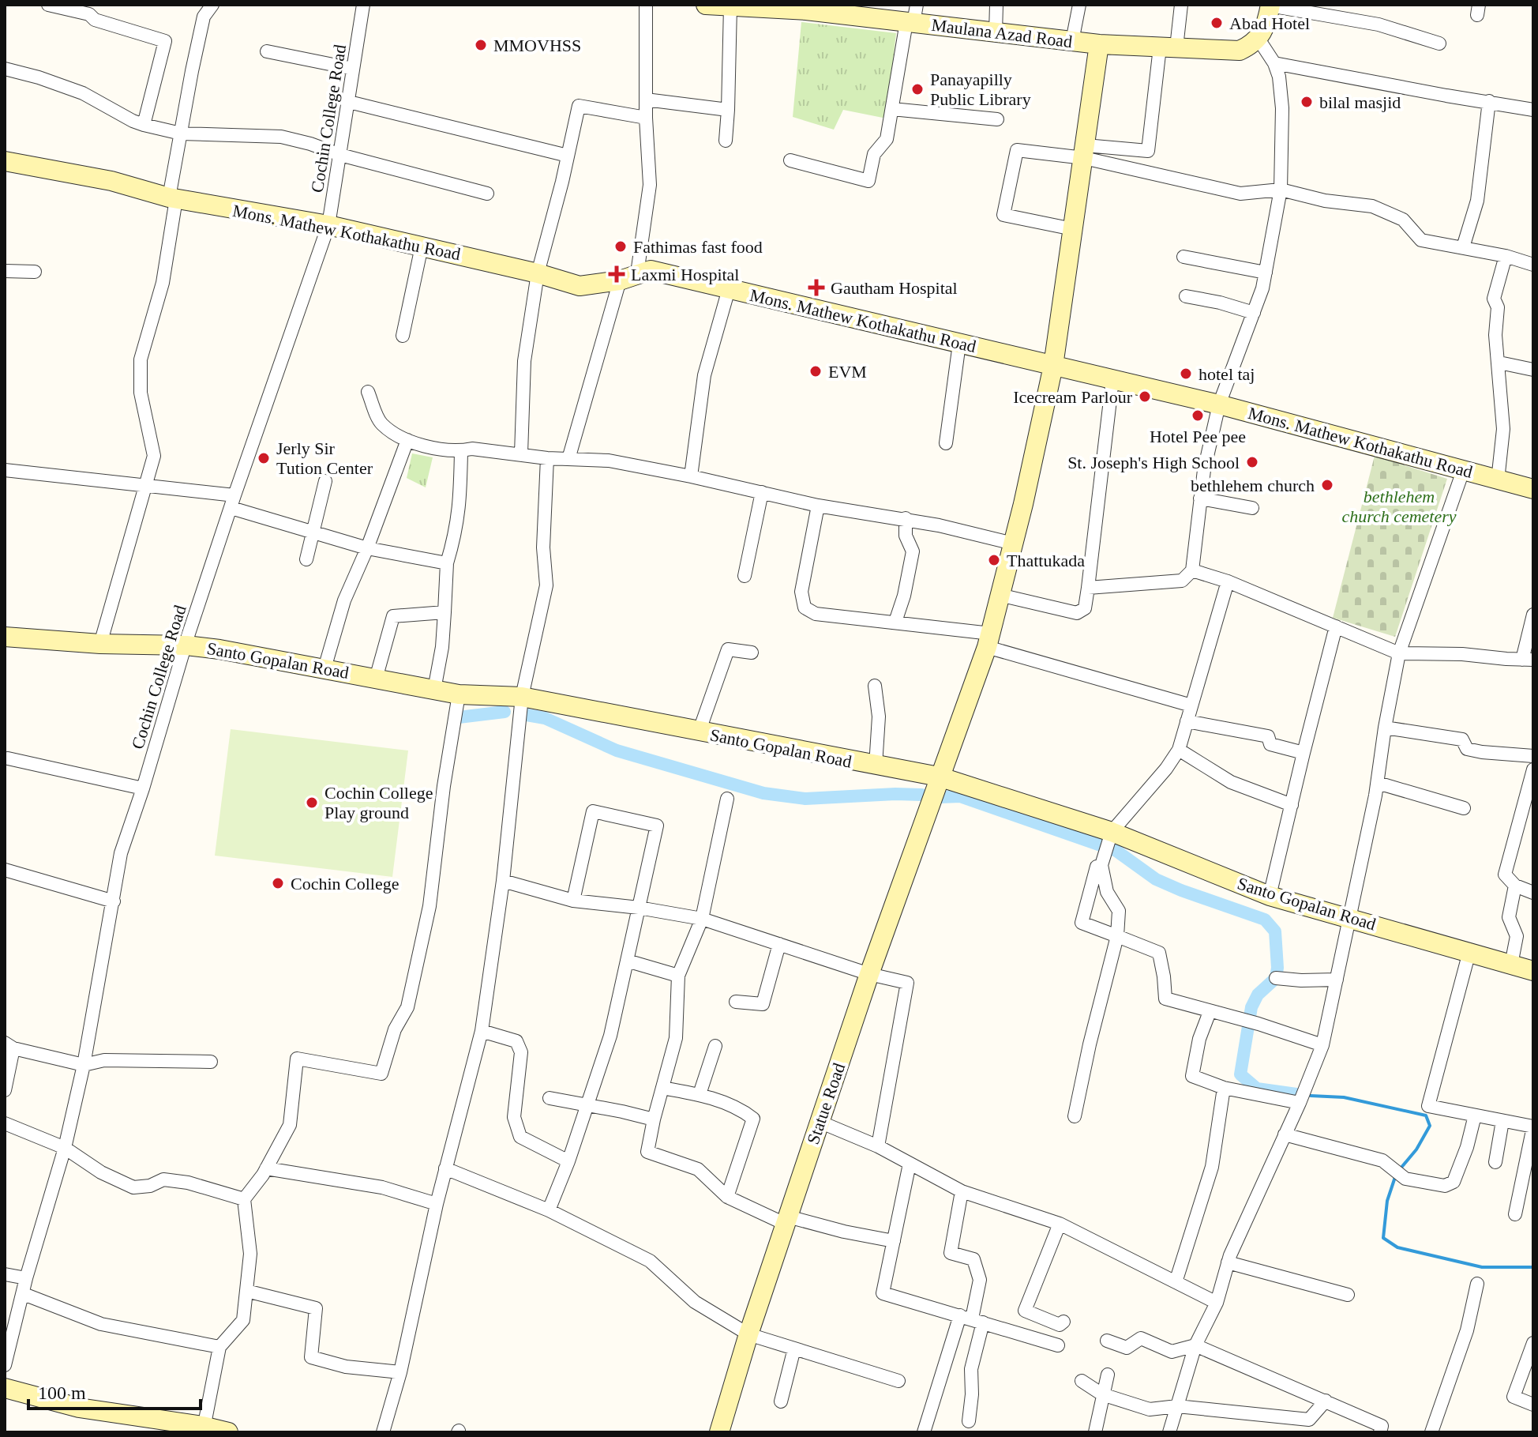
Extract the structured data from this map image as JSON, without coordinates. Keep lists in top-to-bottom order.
{
  "streets": {
    "main road": [
      "Maulana Azad Road",
      "Mons. Mathew Kothakathu Road",
      "Santo Gopalan Road",
      "Statue Road"
    ],
    "street": ["Cochin College Road"]
  },
  "crossings": [
    ["Maulana Azad Road", "Statue Road"],
    ["Cochin College Road", "Mons. Mathew Kothakathu Road"],
    ["Cochin College Road", "Santo Gopalan Road"],
    ["Mons. Mathew Kothakathu Road", "Statue Road"],
    ["Santo Gopalan Road", "Statue Road"]
  ],
  "parks": ["bethlehem church cemetery"],
  "places": {
    "other": [
      "Abad Hotel",
      "MMOVHSS",
      "Panayapilly Public Library",
      "bilal masjid",
      "Fathimas fast food",
      "EVM",
      "hotel taj",
      "Icecream Parlour",
      "Hotel Pee pee",
      "Jerly Sir Tution Center",
      "St. Joseph's High School",
      "bethlehem church",
      "Thattukada",
      "Cochin College Play ground",
      "Cochin College"
    ],
    "health": ["Laxmi Hospital", "Gautham Hospital"]
  },
  "scale_bar": "100 m"
}
